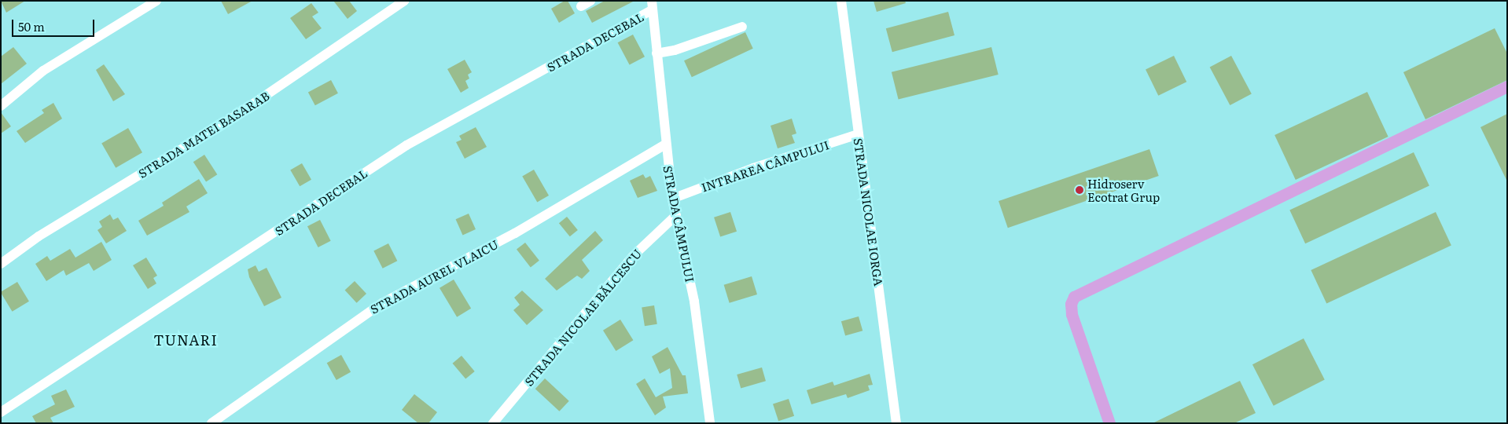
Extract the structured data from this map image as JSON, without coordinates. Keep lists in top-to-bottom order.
{
  "streets": {
    "street": [
      "STRADA DECEBAL",
      "STRADA MATEI BASARAB",
      "INTRAREA CÂMPULUI",
      "STRADA NICOLAE IORGA",
      "STRADA CÂMPULUI",
      "STRADA AUREL VLAICU",
      "STRADA NICOLAE BĂLCESCU"
    ]
  },
  "crossings": [
    ["STRADA DECEBAL", "STRADA CÂMPULUI"],
    ["INTRAREA CÂMPULUI", "STRADA NICOLAE IORGA"],
    ["INTRAREA CÂMPULUI", "STRADA CÂMPULUI"],
    ["STRADA CÂMPULUI", "STRADA AUREL VLAICU"],
    ["STRADA CÂMPULUI", "STRADA NICOLAE BĂLCESCU"]
  ],
  "districts": ["TUNARI"],
  "places": ["Hidroserv Ecotrat Grup"],
  "scale_bar": "50 m"
}
